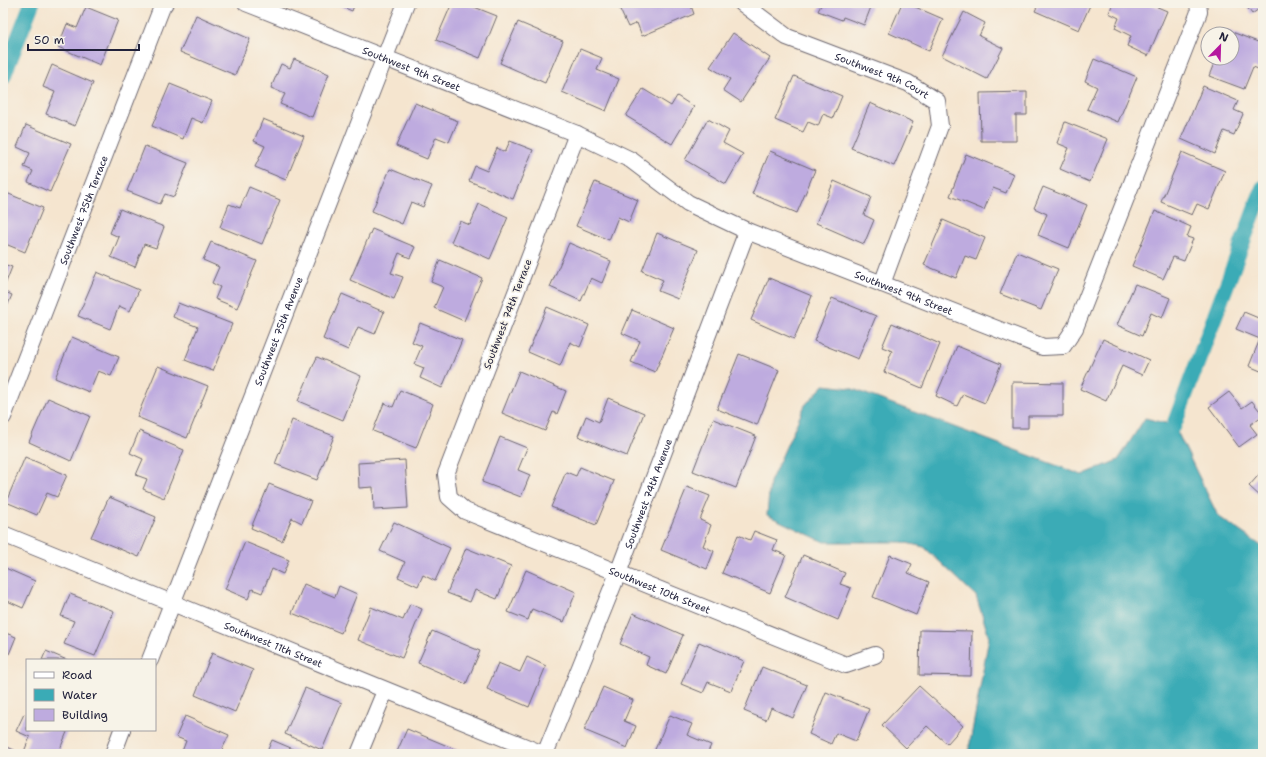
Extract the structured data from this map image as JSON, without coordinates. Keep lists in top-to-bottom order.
{
  "streets": {
    "street": [
      "Southwest 9th Street",
      "Southwest 9th Court",
      "Southwest 75th Terrace",
      "Southwest 74th Terrace",
      "Southwest 75th Avenue",
      "Southwest 74th Avenue",
      "Southwest 10th Street",
      "Southwest 11th Street"
    ]
  },
  "crossings": [
    ["Southwest 9th Street", "Southwest 9th Court"],
    ["Southwest 9th Street", "Southwest 74th Terrace"],
    ["Southwest 9th Street", "Southwest 75th Avenue"],
    ["Southwest 9th Street", "Southwest 74th Avenue"],
    ["Southwest 74th Terrace", "Southwest 10th Street"],
    ["Southwest 75th Avenue", "Southwest 11th Street"],
    ["Southwest 74th Avenue", "Southwest 10th Street"],
    ["Southwest 74th Avenue", "Southwest 11th Street"]
  ],
  "legend": ["Road", "Water", "Building"],
  "scale_bar": "50 m",
  "north": "top right"
}
